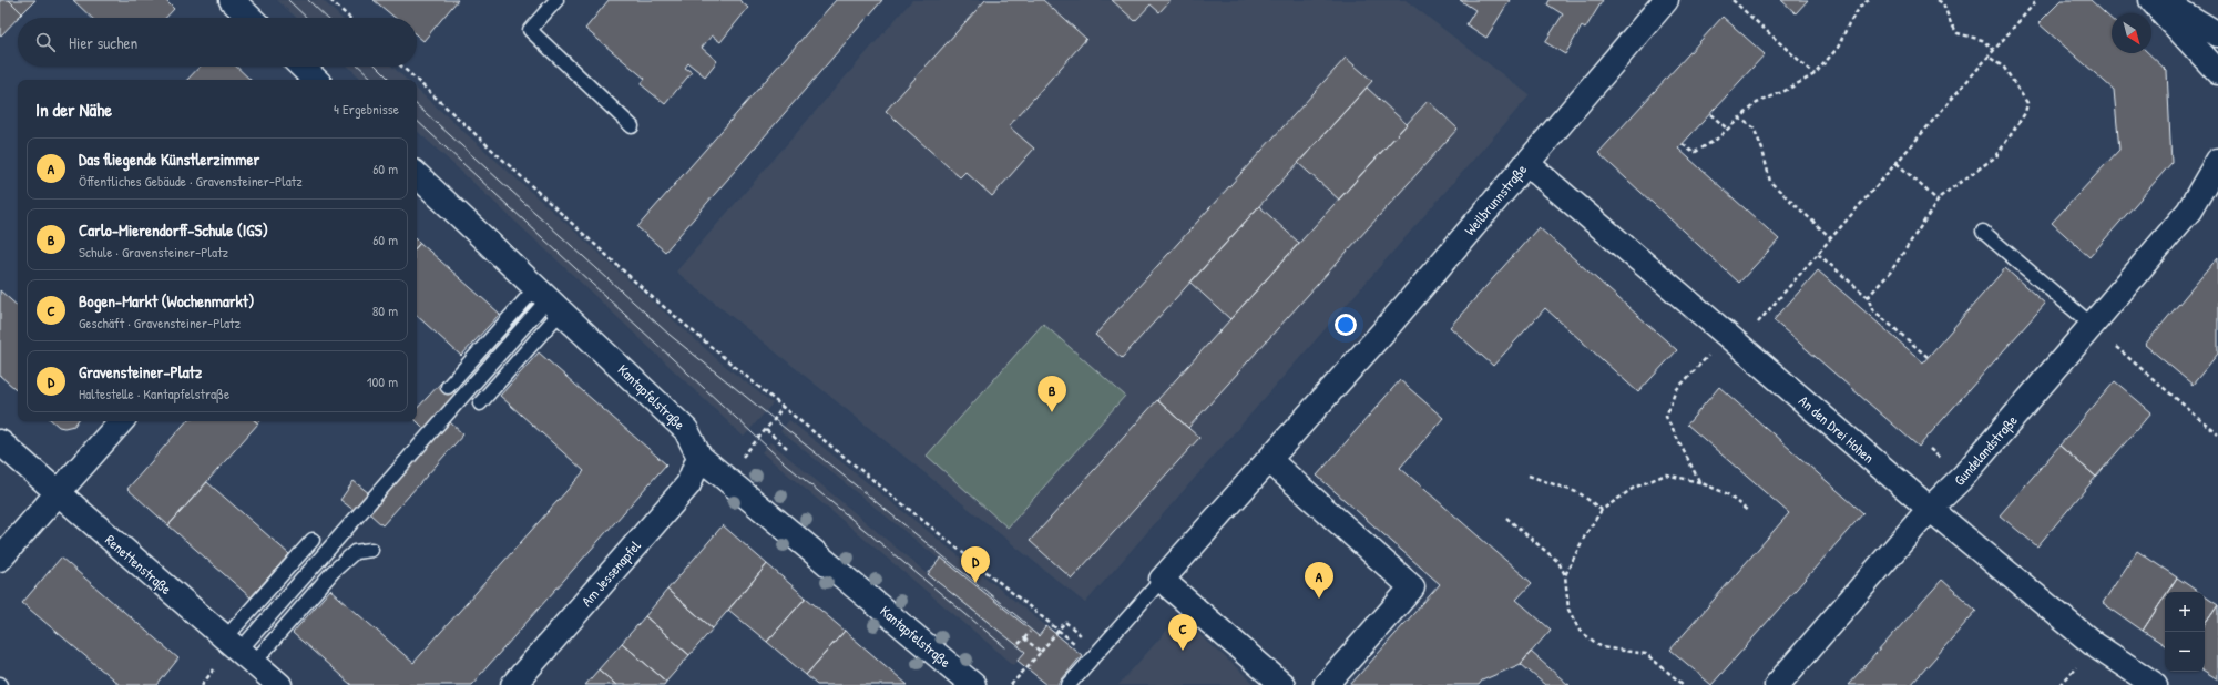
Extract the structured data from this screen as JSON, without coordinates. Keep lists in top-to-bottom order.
{
  "streets": {
    "street": [
      "Weilbrunnstraße",
      "Kantapfelstraße",
      "An den Drei Hohen",
      "Gundelandstraße",
      "Renettenstraße",
      "Am Jessenapfel"
    ]
  },
  "crossings": [
    ["Weilbrunnstraße", "An den Drei Hohen"],
    ["Kantapfelstraße", "Am Jessenapfel"],
    ["An den Drei Hohen", "Gundelandstraße"]
  ],
  "north": "bottom right",
  "page": {
    "search": "Hier suchen",
    "heading": ["In der Nähe", "4 Ergebnisse"],
    "list": [
      {
        "mark": "A",
        "name": "Das fliegende Künstlerzimmer",
        "note": "Öffentliches Gebäude · Gravensteiner-Platz",
        "value": "60 m"
      },
      {
        "mark": "B",
        "name": "Carlo-Mierendorff-Schule (IGS)",
        "note": "Schule · Gravensteiner-Platz",
        "value": "60 m"
      },
      {
        "mark": "C",
        "name": "Bogen-Markt (Wochenmarkt)",
        "note": "Geschäft · Gravensteiner-Platz",
        "value": "80 m"
      },
      {
        "mark": "D",
        "name": "Gravensteiner-Platz",
        "note": "Haltestelle · Kantapfelstraße",
        "value": "100 m"
      }
    ],
    "pins": [
      "B",
      "D",
      "A",
      "C"
    ],
    "map_buttons": ["+", "−"]
  }
}
